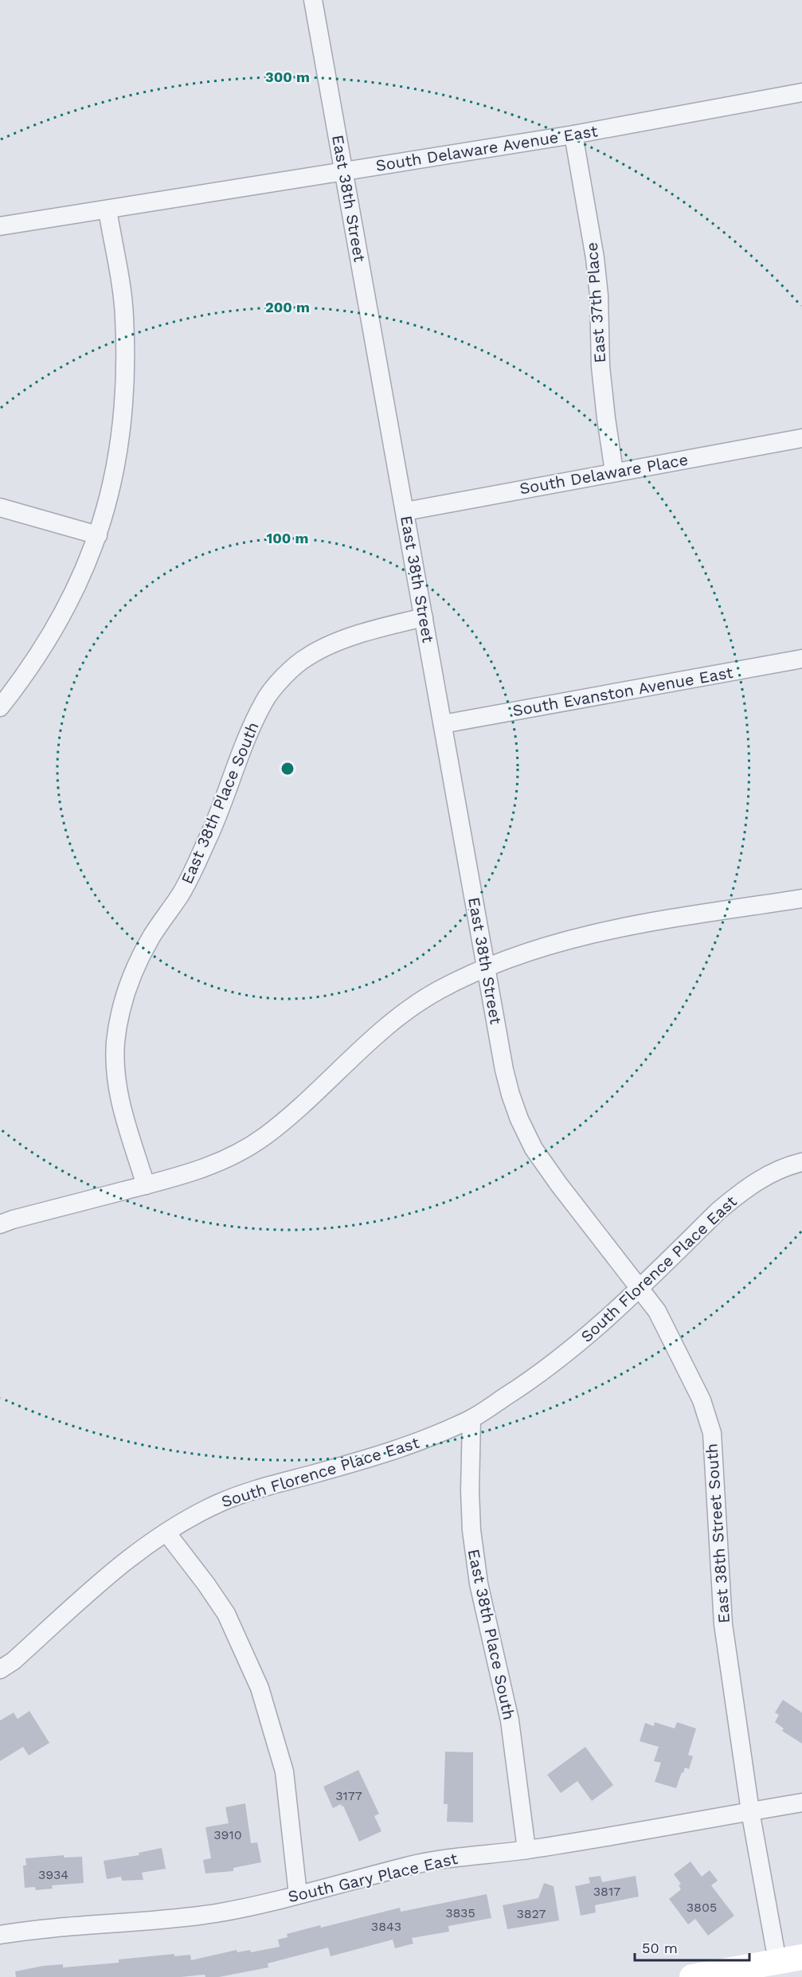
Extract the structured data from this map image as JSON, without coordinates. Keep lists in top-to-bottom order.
{
  "streets": {
    "street": [
      "South Delaware Avenue East",
      "East 38th Street",
      "East 37th Place",
      "South Delaware Place",
      "South Evanston Avenue East",
      "East 38th Place South",
      "South Florence Place East",
      "East 38th Street South",
      "South Gary Place East"
    ]
  },
  "crossings": [
    ["South Delaware Avenue East", "East 38th Street"],
    ["South Delaware Avenue East", "East 37th Place"],
    ["East 38th Street", "South Delaware Place"],
    ["East 38th Street", "South Evanston Avenue East"],
    ["East 38th Street", "East 38th Place South"],
    ["East 38th Street", "East 38th Street South"],
    ["East 37th Place", "South Delaware Place"],
    ["East 38th Place South", "South Florence Place East"],
    ["East 38th Place South", "South Gary Place East"],
    ["South Florence Place East", "East 38th Street South"],
    ["East 38th Street South", "South Gary Place East"]
  ],
  "house_numbers": [
    "3177",
    "3910",
    "3934",
    "3817",
    "3805",
    "3835",
    "3827",
    "3843"
  ],
  "scale_bar": "50 m",
  "rings": ["300 m", "200 m", "100 m"]
}
